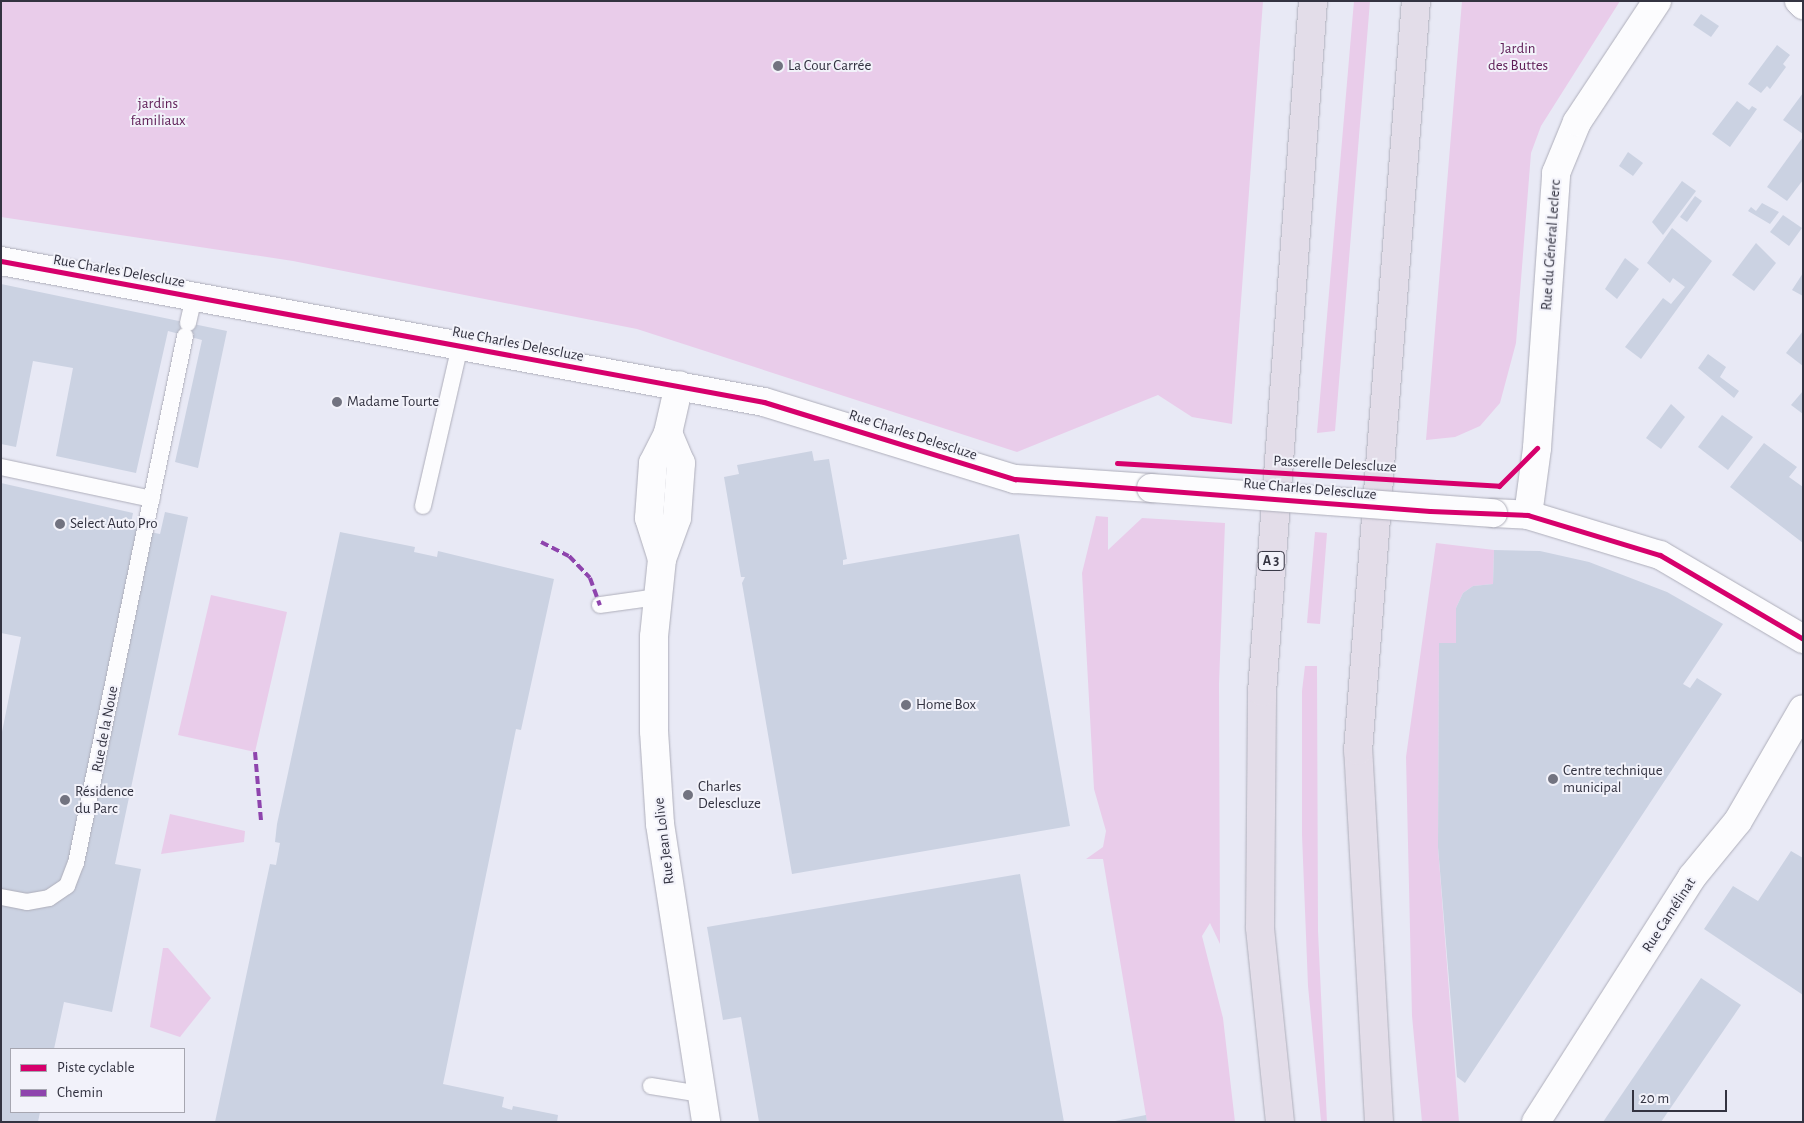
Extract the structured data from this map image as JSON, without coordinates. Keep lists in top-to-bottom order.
{
  "streets": {
    "highway": ["A 3"],
    "street": [
      "Rue du Général Leclerc",
      "Rue Charles Delescluze",
      "Rue Jean Lolive",
      "Rue Camélinat"
    ],
    "lane": ["Rue de la Noue"],
    "cycle path": ["Passerelle Delescluze"]
  },
  "crossings": [
    ["Rue du Général Leclerc", "Rue Charles Delescluze"],
    ["Rue Charles Delescluze", "Rue de la Noue"],
    ["Rue Charles Delescluze", "Rue Jean Lolive"]
  ],
  "parks": ["Jardin des Buttes", "jardins familiaux"],
  "places": [
    "La Cour Carrée",
    "Madame Tourte",
    "Select Auto Pro",
    "Home Box",
    "Centre technique municipal",
    "Charles Delescluze",
    "Résidence du Parc"
  ],
  "legend": ["Piste cyclable", "Chemin"],
  "scale_bar": "20 m"
}
